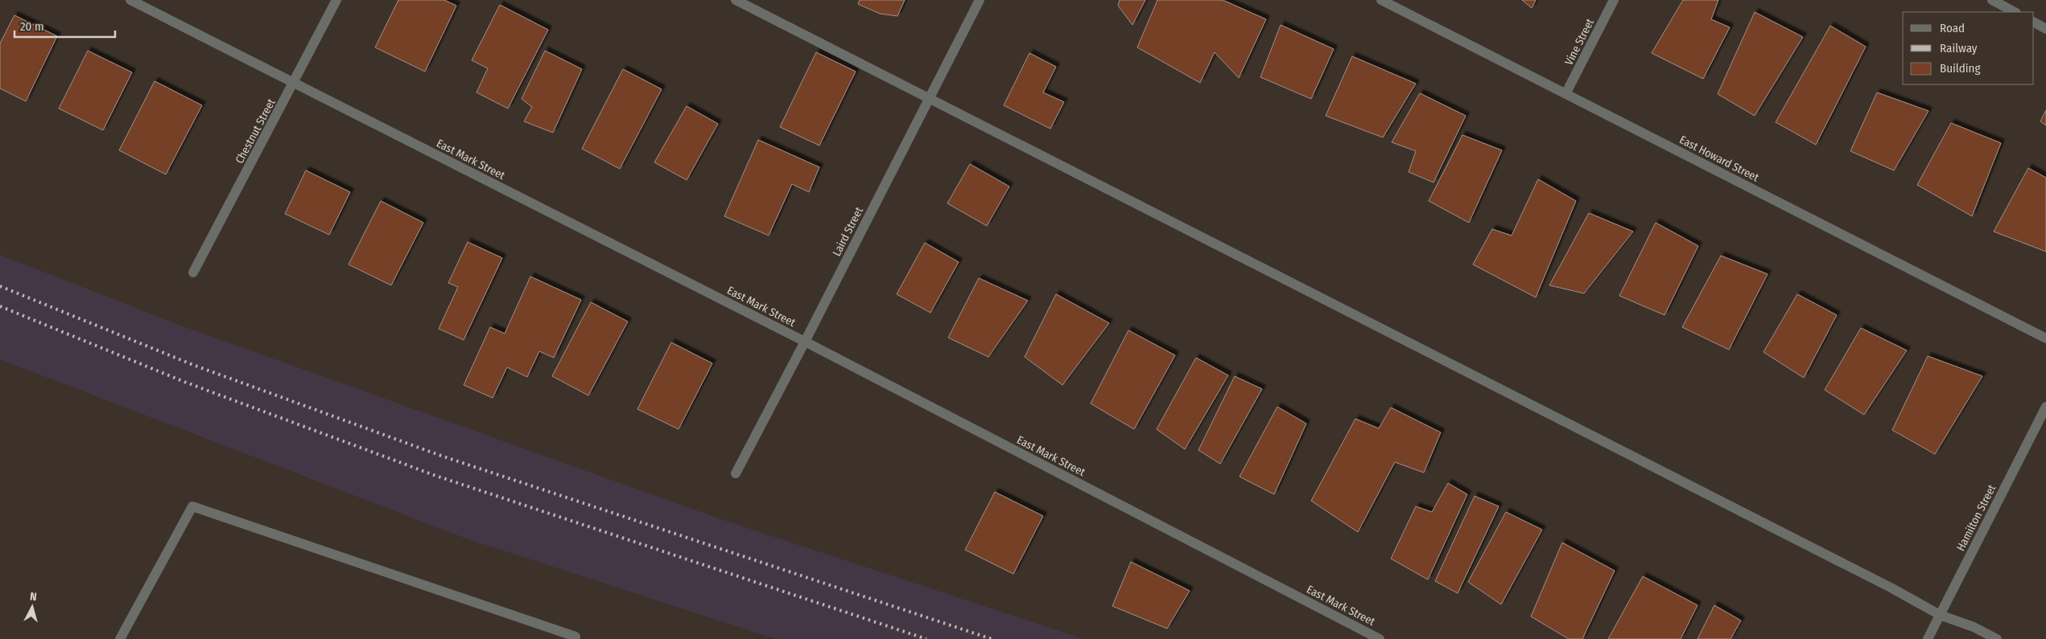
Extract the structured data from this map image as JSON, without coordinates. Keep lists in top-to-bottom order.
{
  "streets": {
    "street": [
      "Vine Street",
      "Chestnut Street",
      "East Howard Street",
      "East Mark Street",
      "Laird Street",
      "Hamilton Street"
    ]
  },
  "crossings": [
    ["Vine Street", "East Howard Street"],
    ["Chestnut Street", "East Mark Street"],
    ["East Mark Street", "Laird Street"]
  ],
  "legend": ["Road", "Railway", "Building"],
  "scale_bar": "20 m",
  "north": "top"
}
